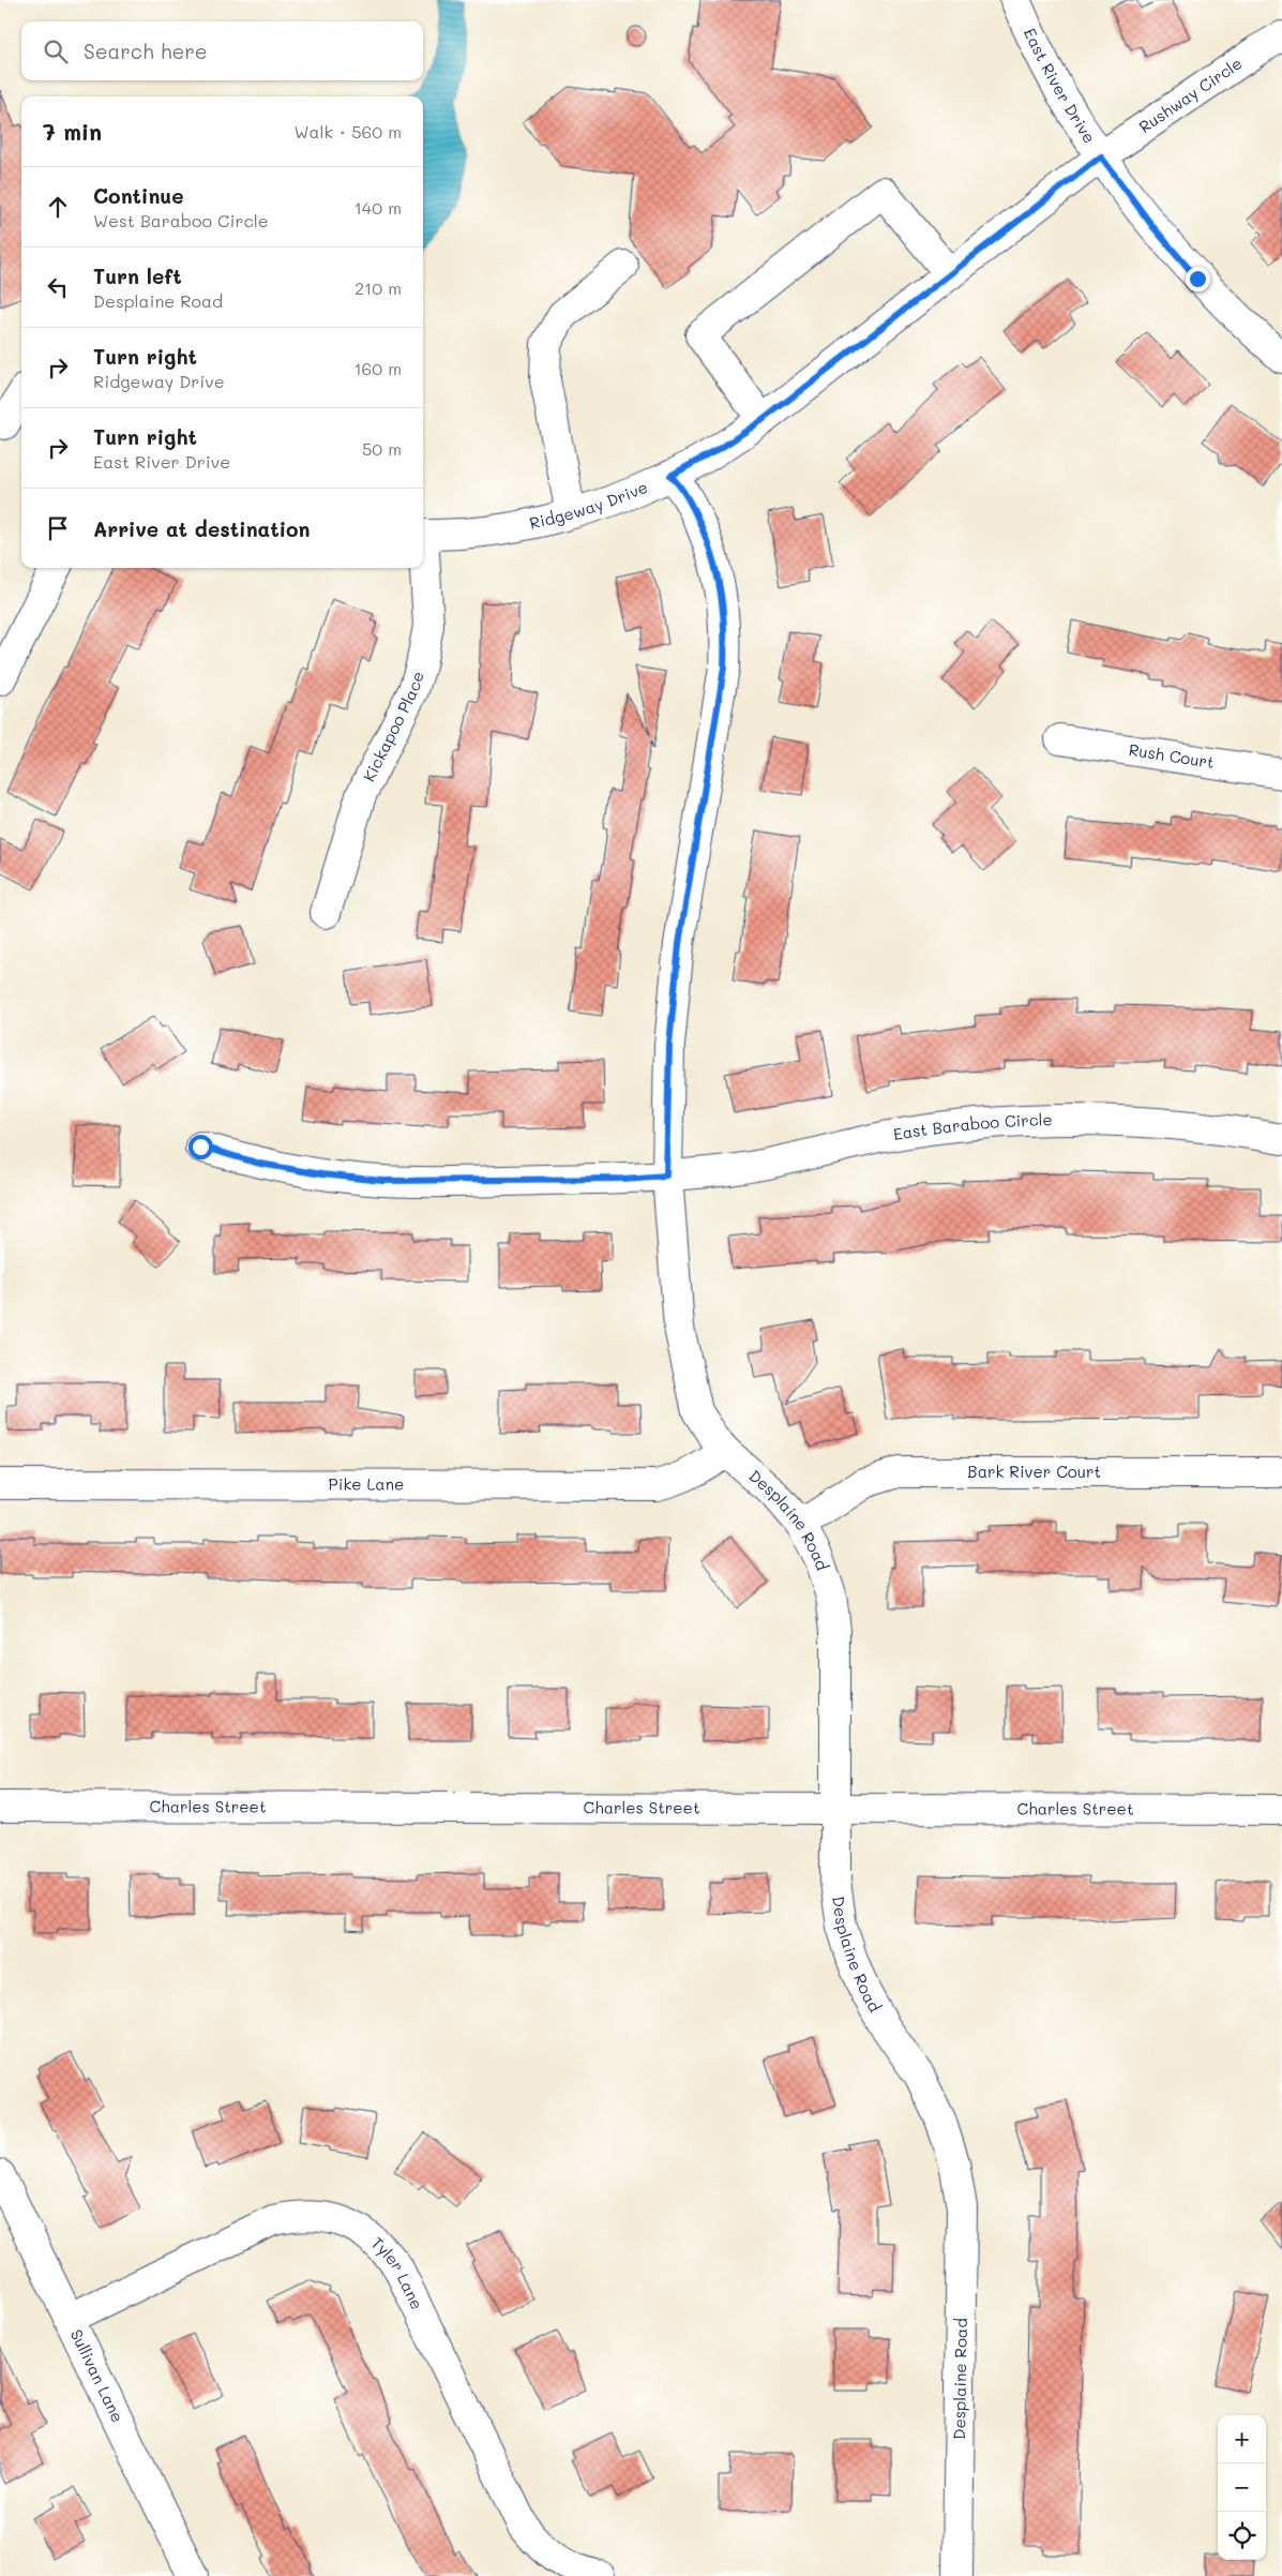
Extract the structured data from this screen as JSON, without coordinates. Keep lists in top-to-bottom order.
{
  "streets": {
    "street": [
      "East River Drive",
      "Rushway Circle",
      "Ridgeway Drive",
      "Kickapoo Place",
      "Rush Court",
      "East Baraboo Circle",
      "Bark River Court",
      "Pike Lane",
      "Desplaine Road",
      "Charles Street",
      "Tyler Lane",
      "Sullivan Lane"
    ]
  },
  "crossings": [
    ["East River Drive", "Rushway Circle"],
    ["East River Drive", "Ridgeway Drive"],
    ["Rushway Circle", "Ridgeway Drive"],
    ["Ridgeway Drive", "Desplaine Road"],
    ["East Baraboo Circle", "Desplaine Road"],
    ["Bark River Court", "Desplaine Road"],
    ["Pike Lane", "Desplaine Road"],
    ["Desplaine Road", "Charles Street"],
    ["Tyler Lane", "Sullivan Lane"]
  ],
  "page": {
    "search": "Search here",
    "heading": ["7 min", "Walk · 560 m"],
    "list": [
      ["Continue", "West Baraboo Circle", "140 m"],
      ["Turn left", "Desplaine Road", "210 m"],
      ["Turn right", "Ridgeway Drive", "160 m"],
      ["Turn right", "East River Drive", "50 m"],
      "Arrive at destination"
    ],
    "map_buttons": ["+", "−"]
  }
}
